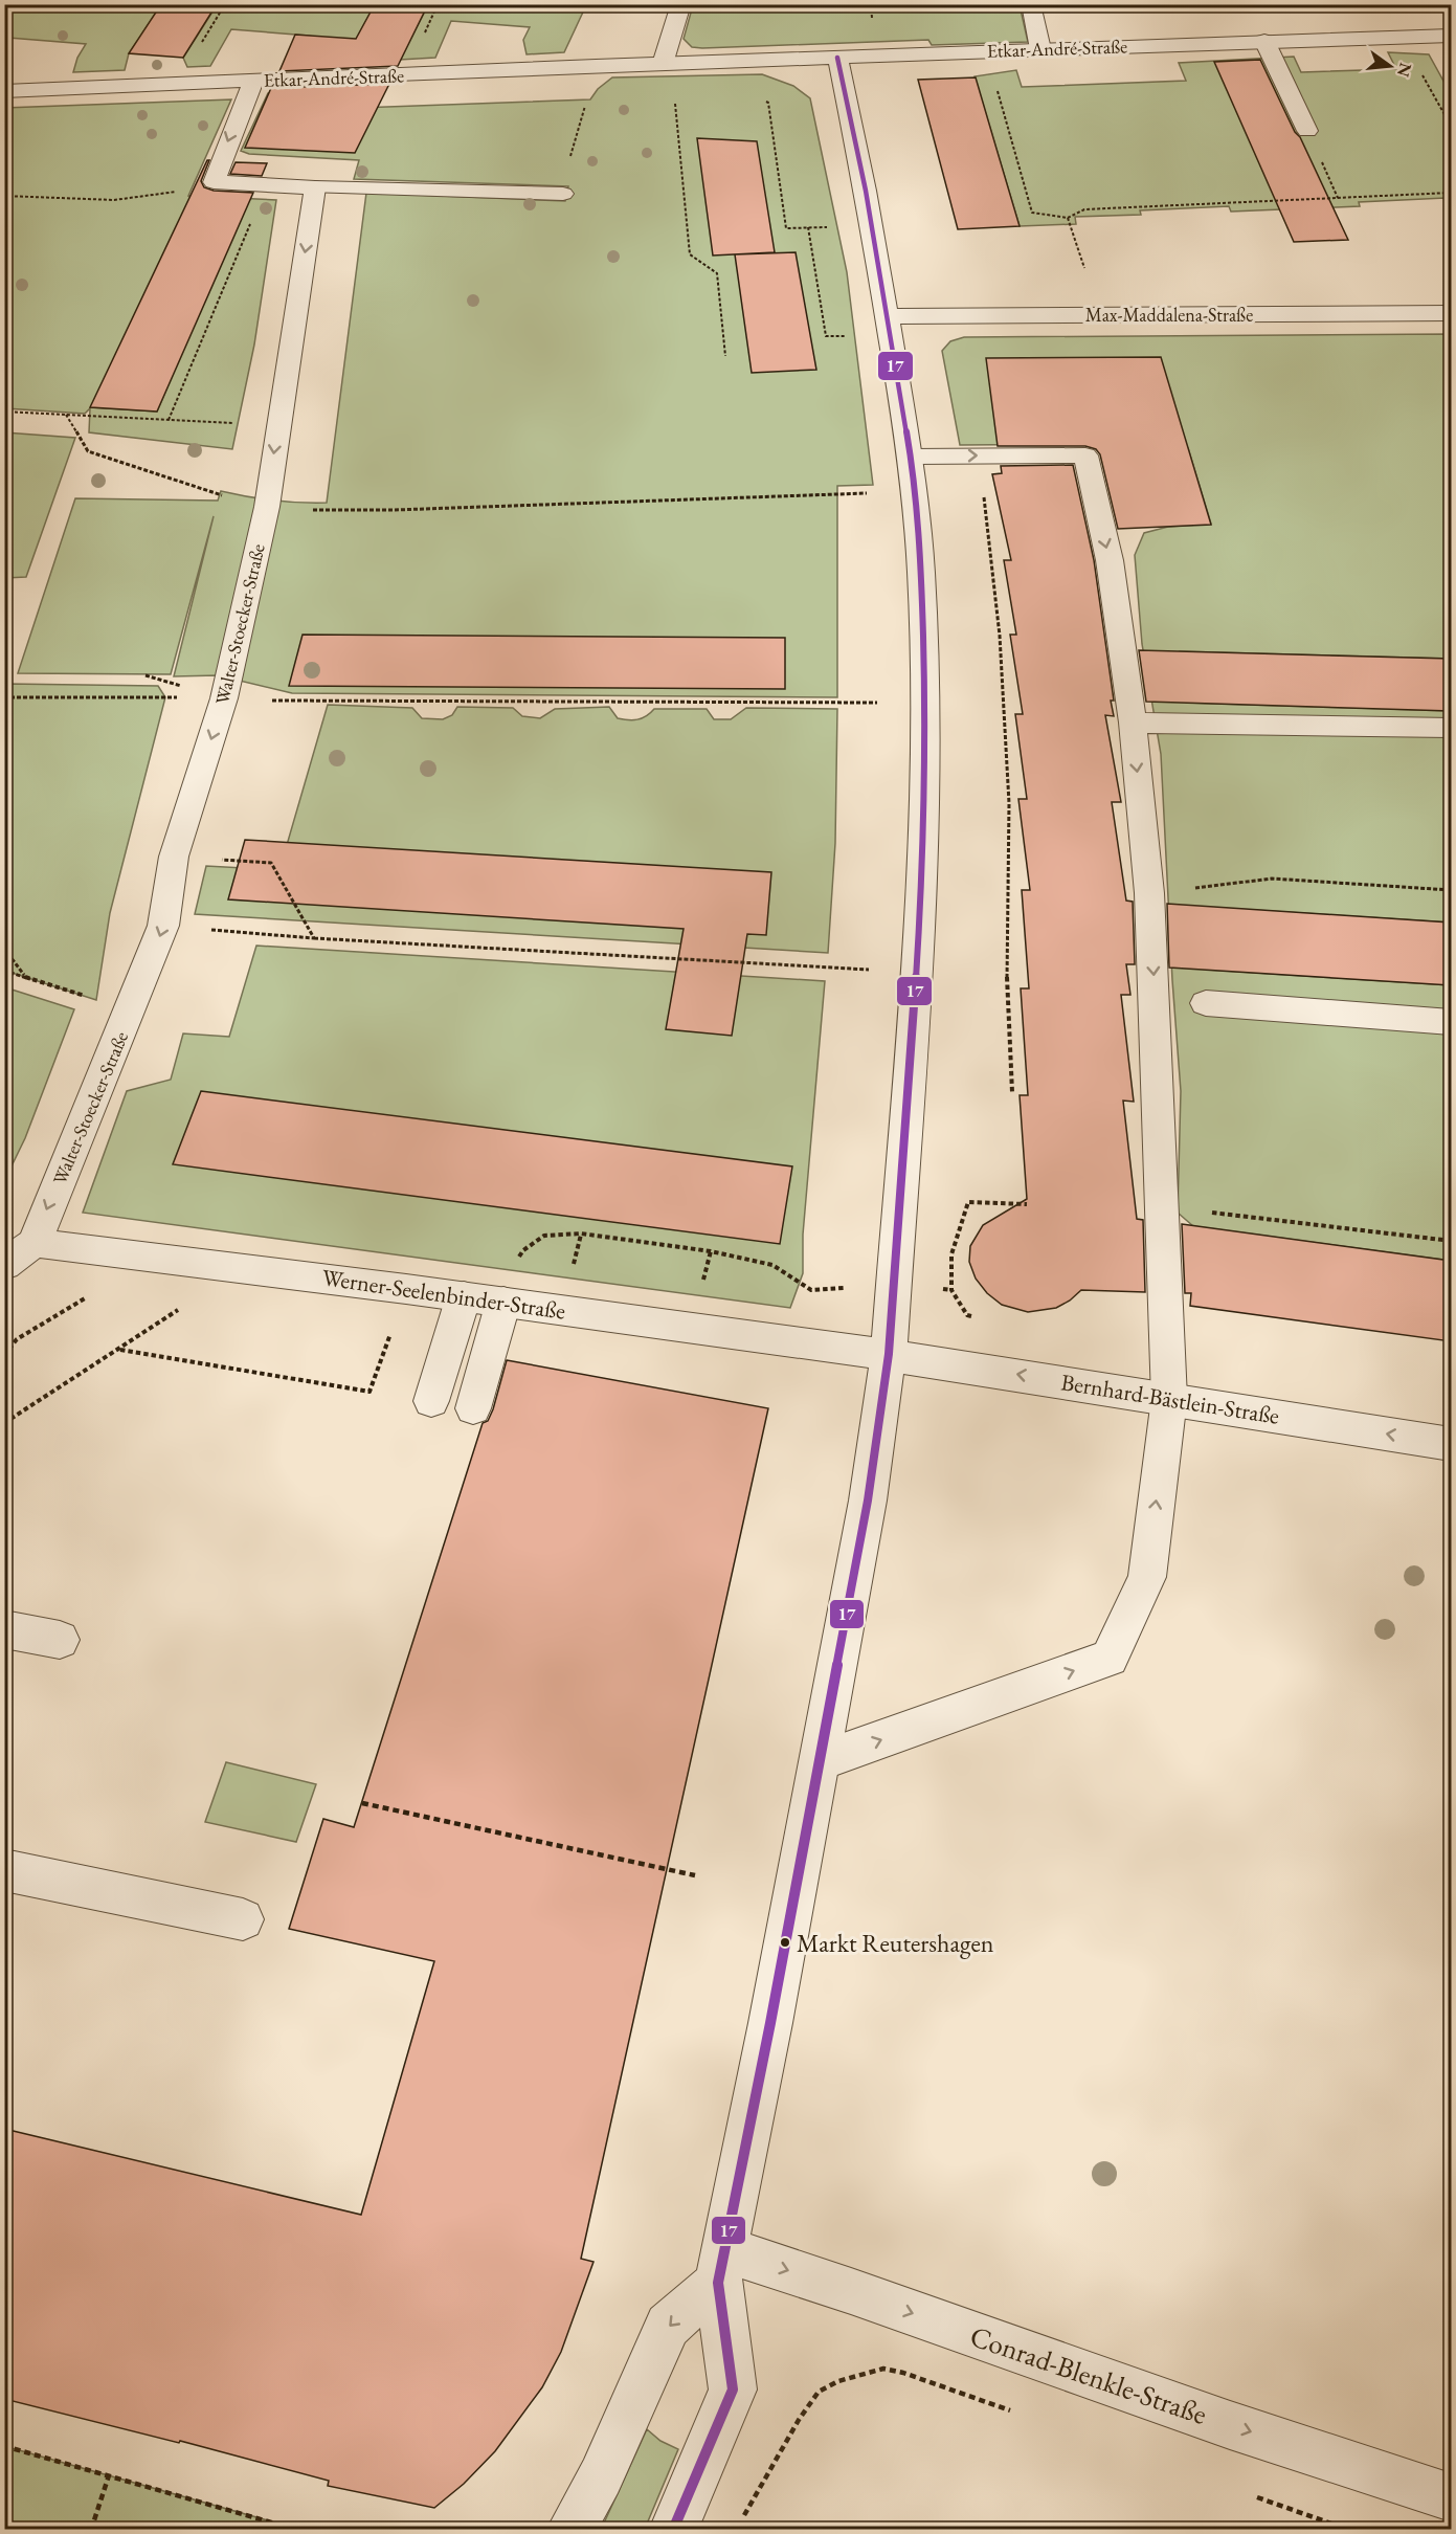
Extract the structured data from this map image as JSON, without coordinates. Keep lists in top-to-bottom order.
{
  "streets": {
    "street": [
      "Etkar-André-Straße",
      "Max-Maddalena-Straße",
      "Walter-Stoecker-Straße",
      "Werner-Seelenbinder-Straße",
      "Bernhard-Bästlein-Straße",
      "Conrad-Blenkle-Straße"
    ]
  },
  "crossings": [
    ["Walter-Stoecker-Straße", "Werner-Seelenbinder-Straße"],
    ["Werner-Seelenbinder-Straße", "Bernhard-Bästlein-Straße"]
  ],
  "one_way": ["Walter-Stoecker-Straße", "Bernhard-Bästlein-Straße", "Conrad-Blenkle-Straße"],
  "places": ["Markt Reutershagen"],
  "lines": ["transit line 17"],
  "north": "right"
}
